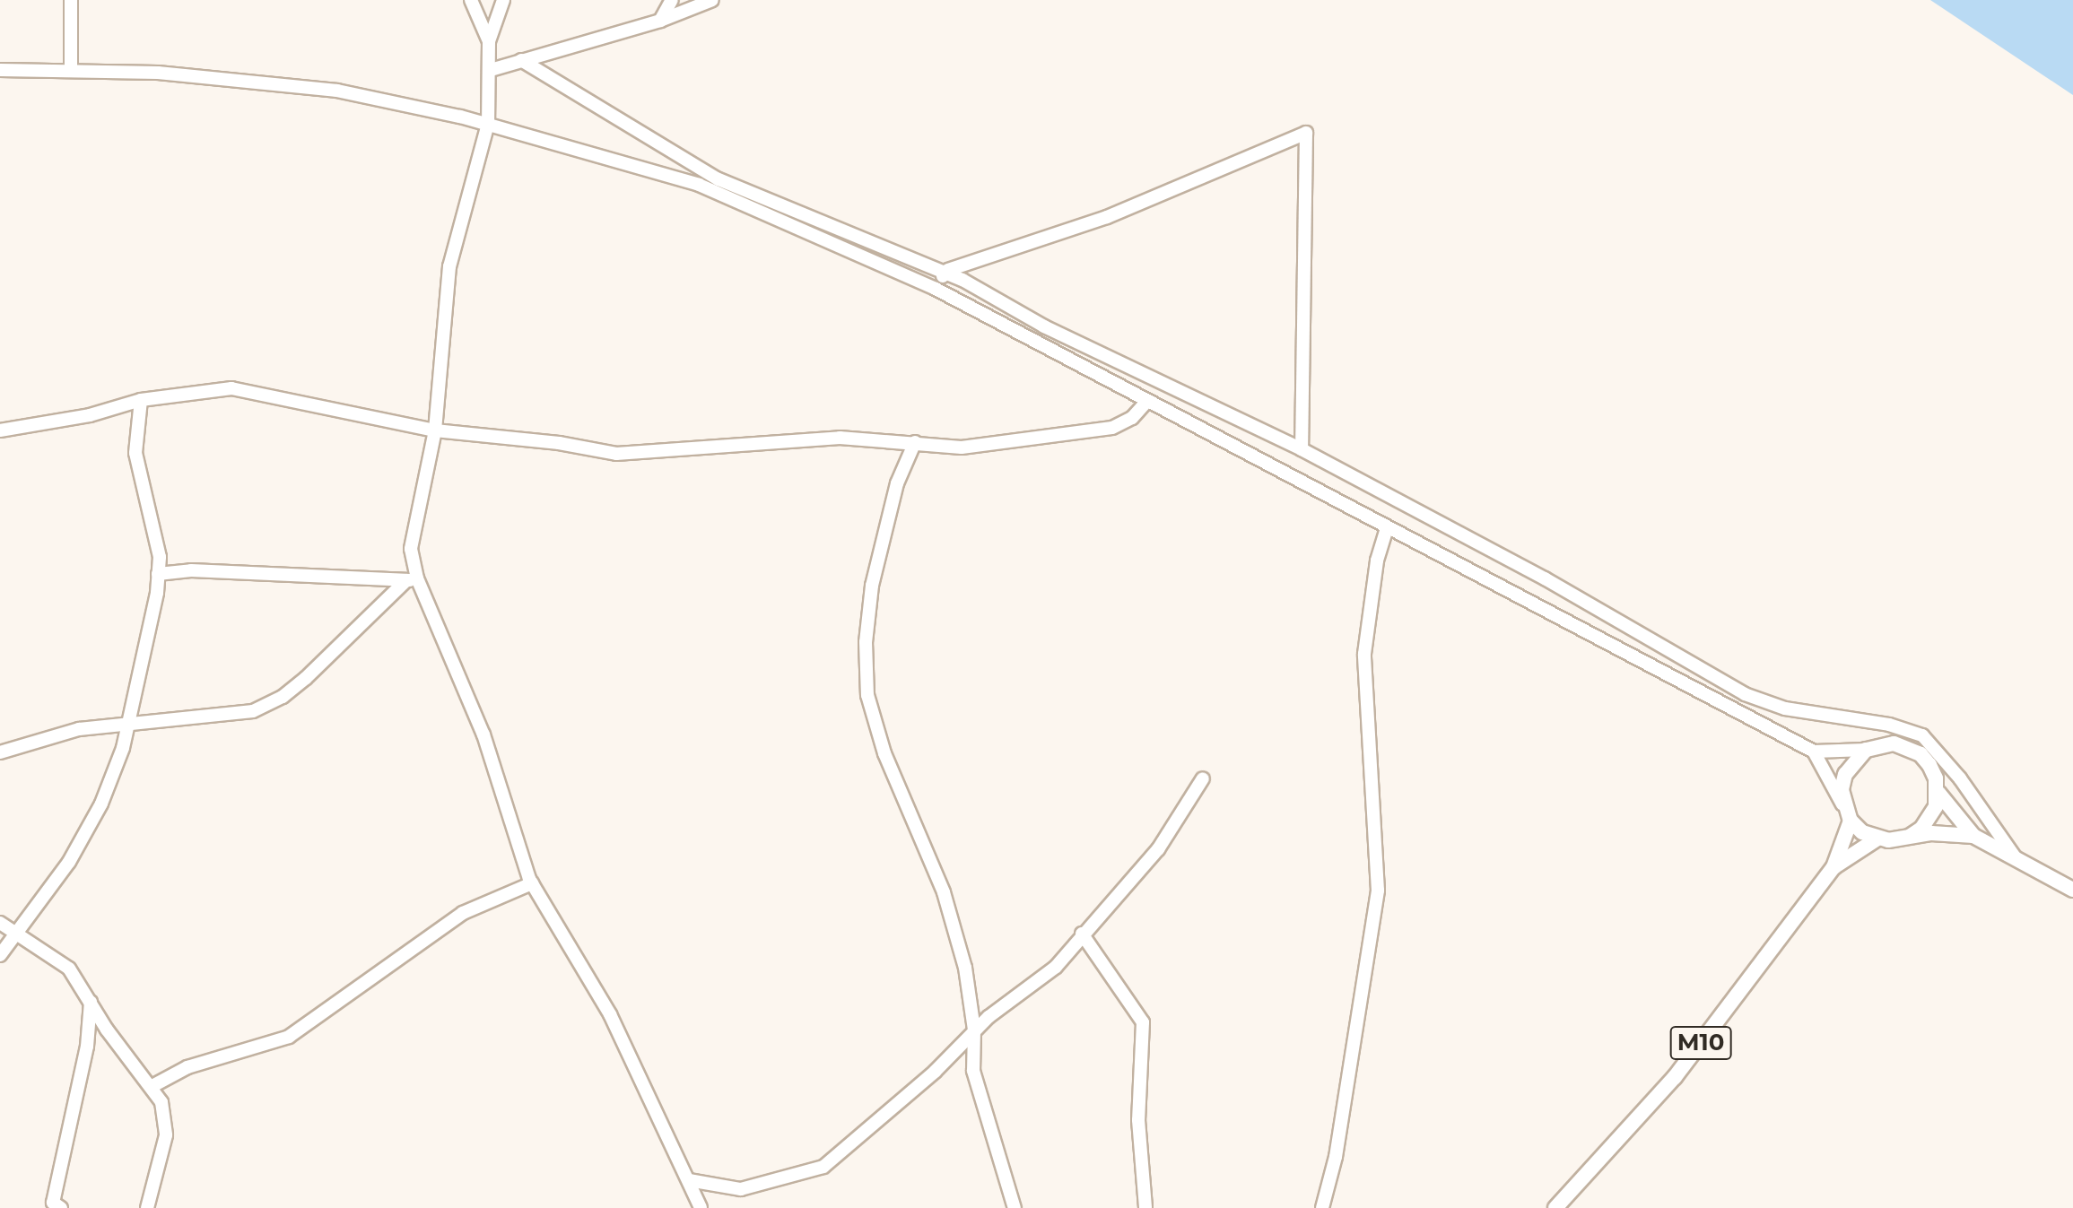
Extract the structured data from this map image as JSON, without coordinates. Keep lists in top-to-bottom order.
{
  "streets": {
    "main road": ["M10"]
  }
}
